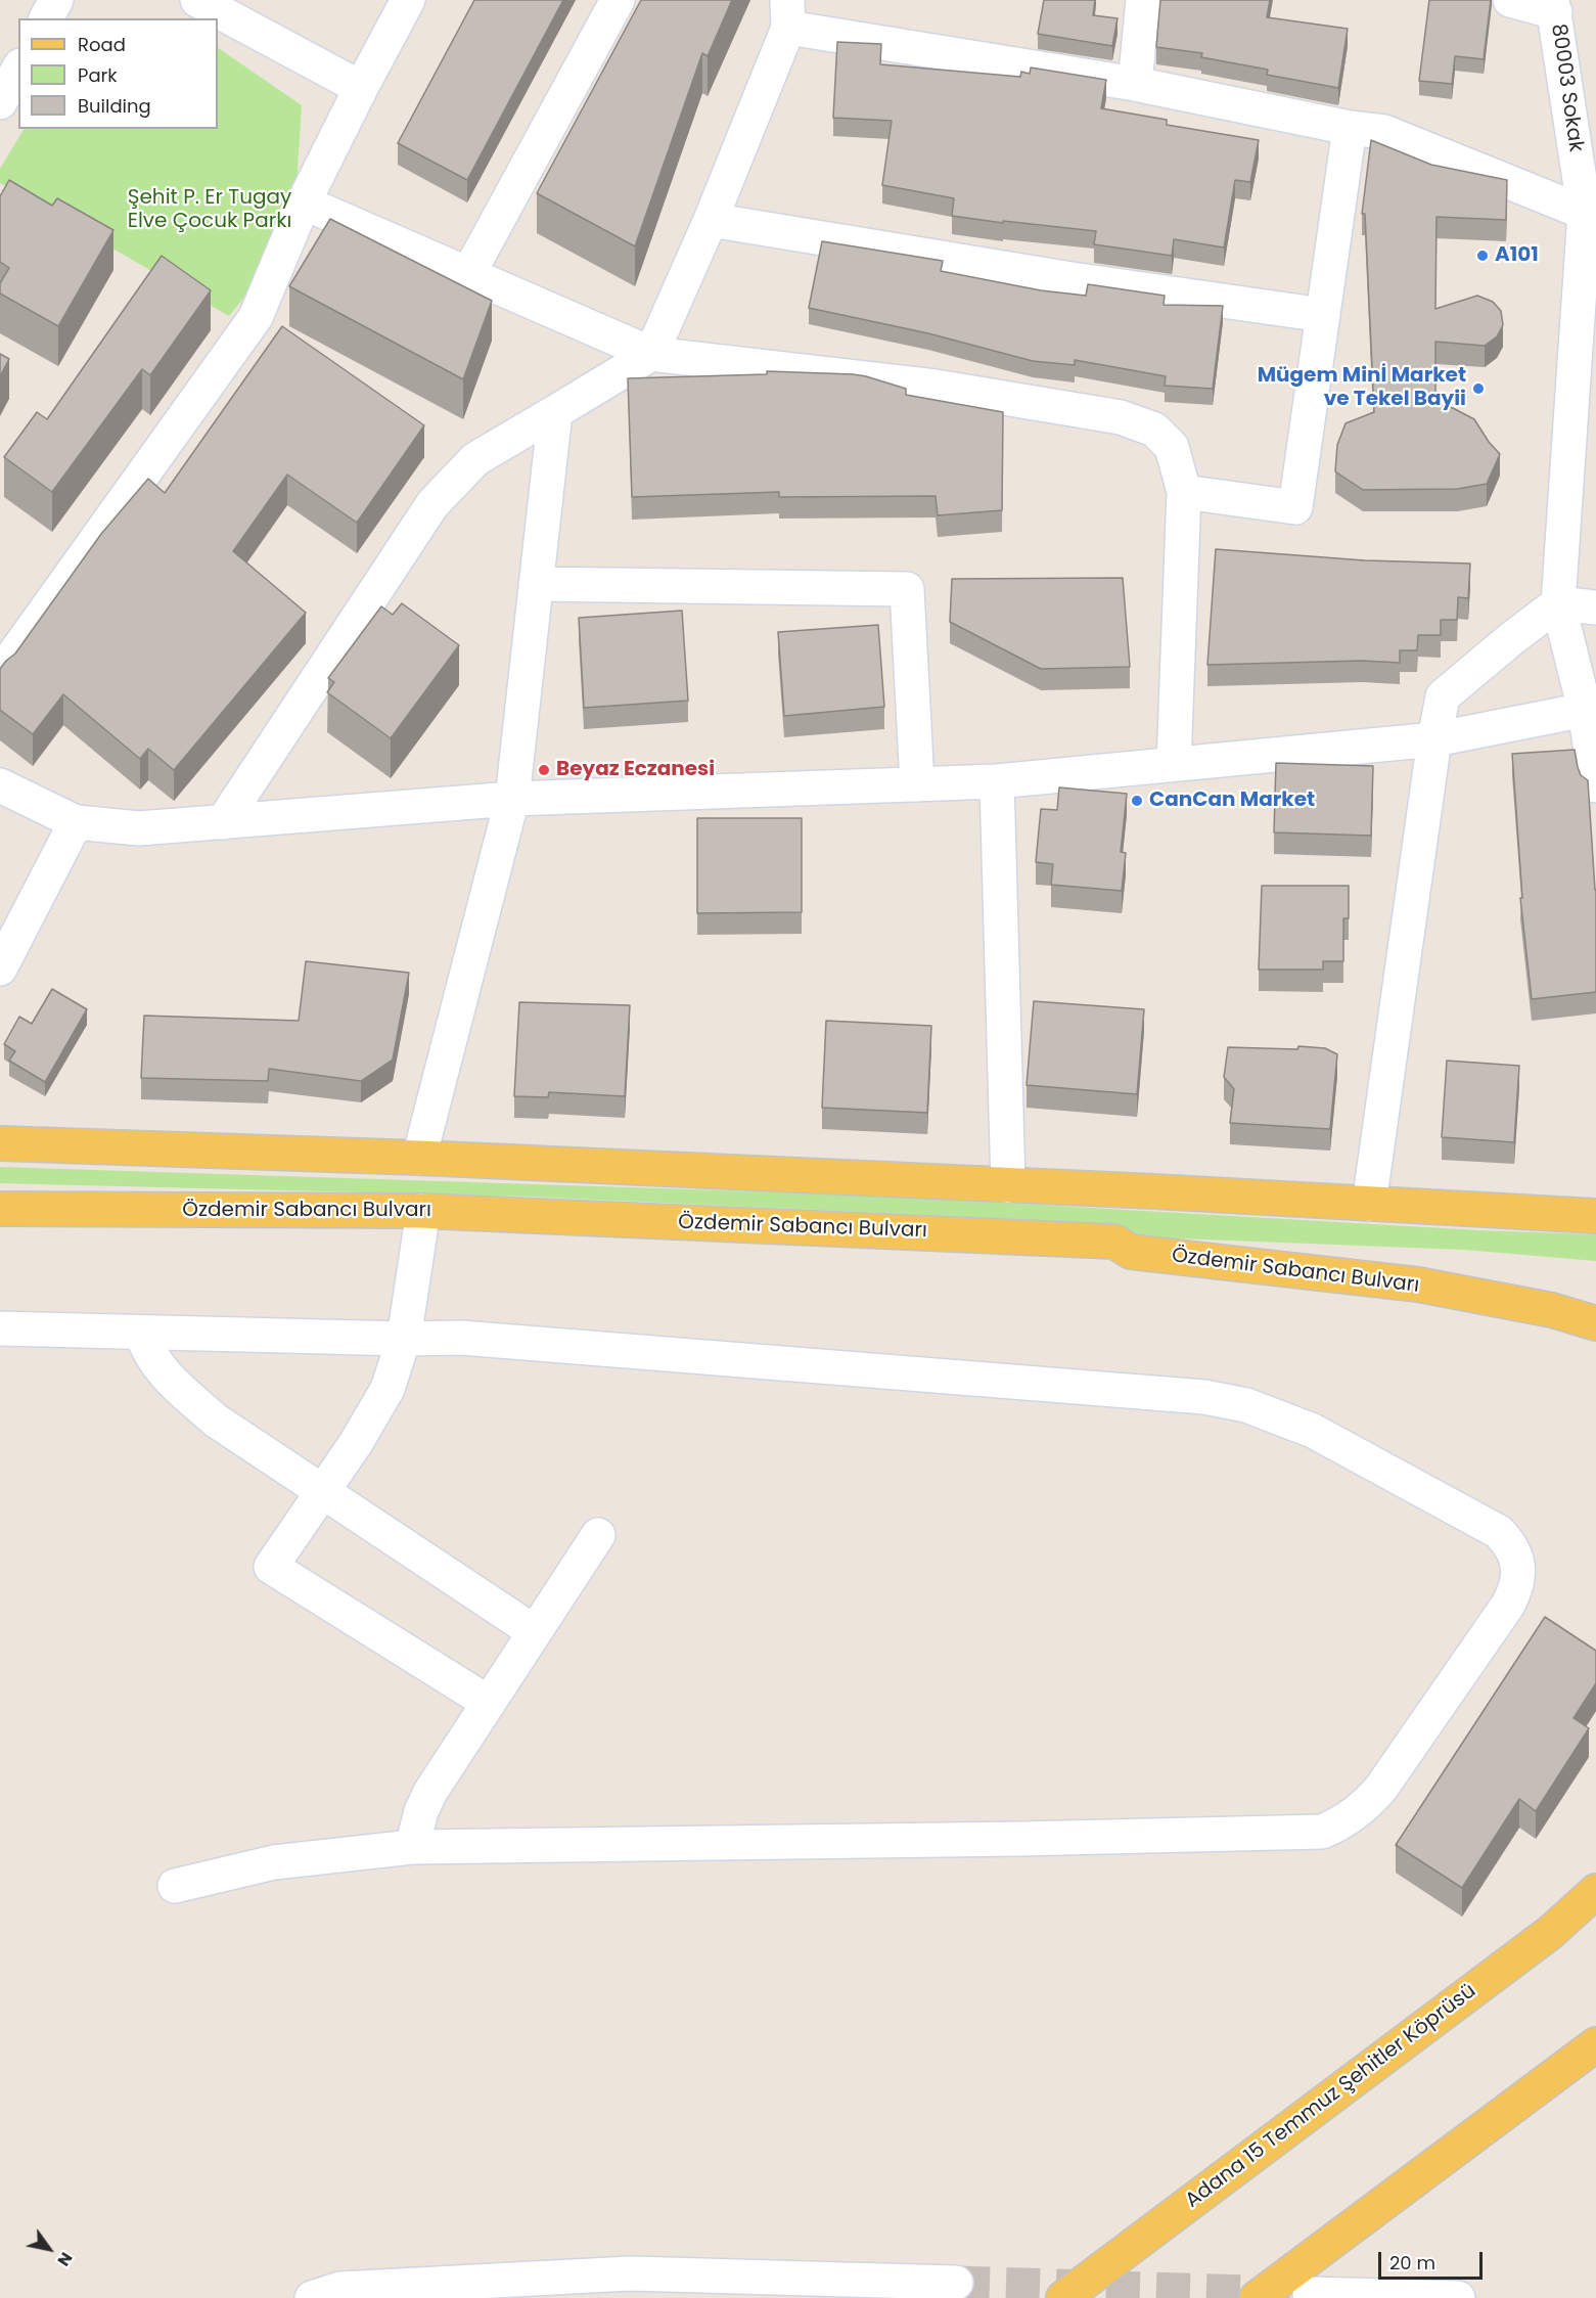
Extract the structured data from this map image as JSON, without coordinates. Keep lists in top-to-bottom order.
{
  "streets": {
    "main road": ["Özdemir Sabancı Bulvarı", "Adana 15 Temmuz Şehitler Köprüsü"],
    "street": ["80003 Sokak"]
  },
  "parks": ["Şehit P. Er Tugay Elve Çocuk Parkı"],
  "places": [
    "A101",
    "Mügem Minİ Market ve Tekel Bayii",
    "Beyaz Eczanesi",
    "CanCan Market"
  ],
  "legend": ["Road", "Park", "Building"],
  "scale_bar": "20 m",
  "north": "bottom right"
}
